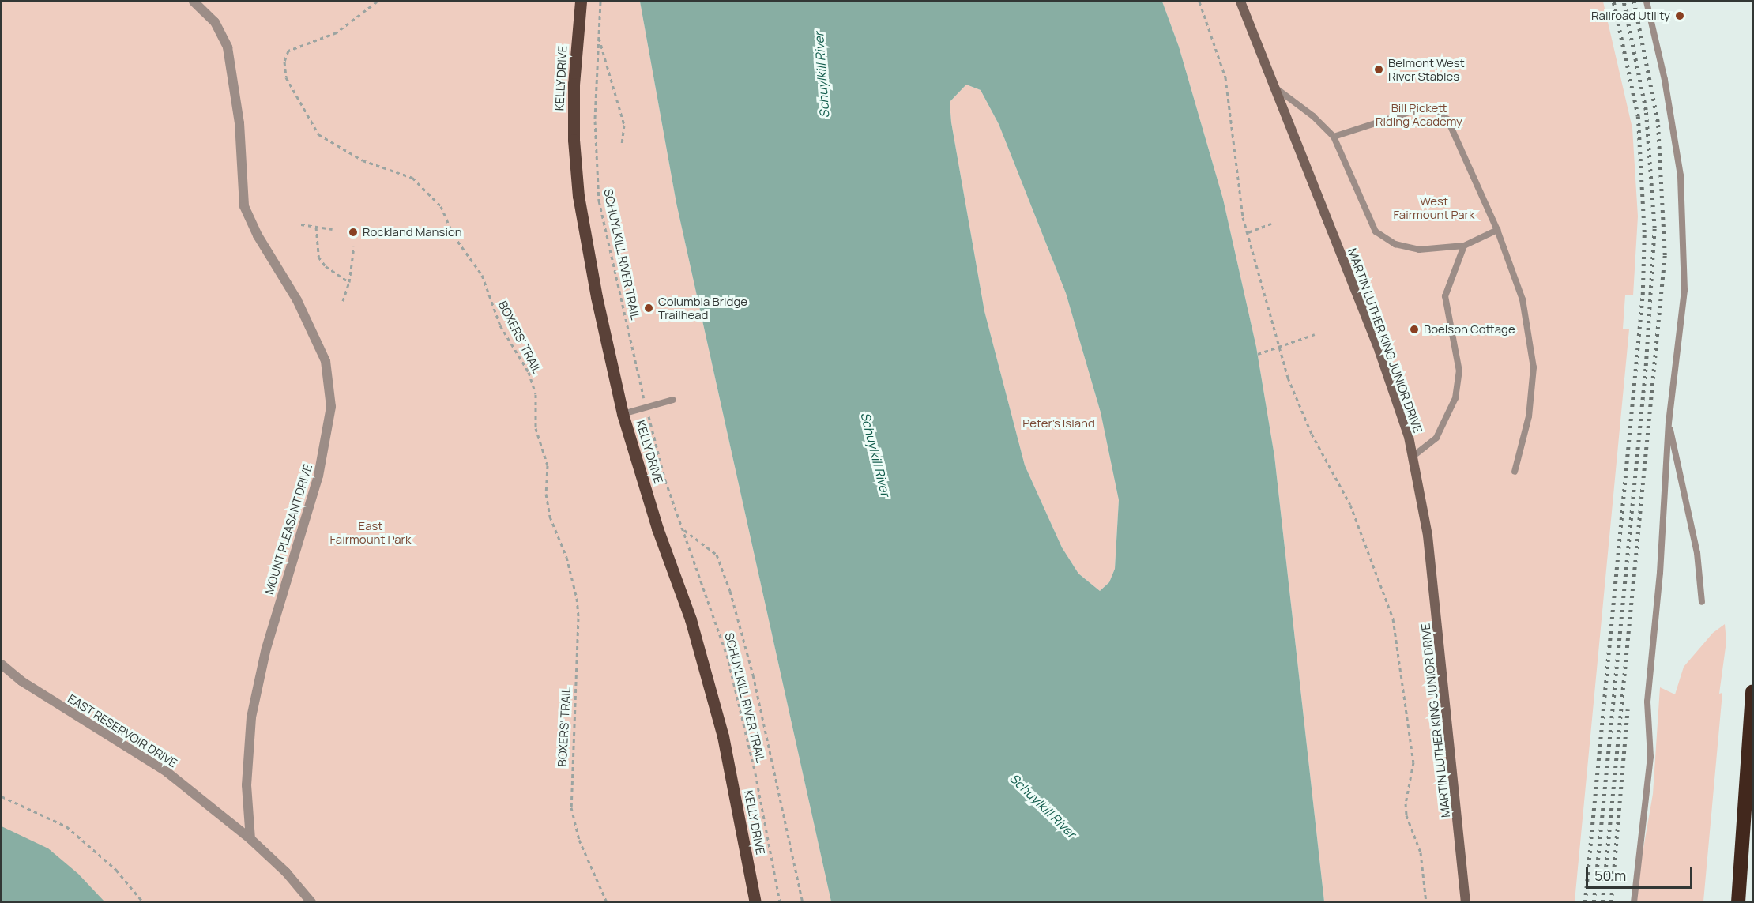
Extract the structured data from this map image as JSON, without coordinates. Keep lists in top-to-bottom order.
{
  "streets": {
    "main road": ["KELLY DRIVE", "MARTIN LUTHER KING JUNIOR DRIVE"],
    "street": ["MOUNT PLEASANT DRIVE", "EAST RESERVOIR DRIVE"],
    "path": ["SCHUYLKILL RIVER TRAIL", "BOXERS' TRAIL"]
  },
  "crossings": [
    ["MOUNT PLEASANT DRIVE", "EAST RESERVOIR DRIVE"]
  ],
  "water": ["Schuylkill River"],
  "parks": [
    "Bill Pickett Riding Academy",
    "West Fairmount Park",
    "Peter's Island",
    "East Fairmount Park"
  ],
  "places": [
    "Railroad Utility",
    "Belmont West River Stables",
    "Rockland Mansion",
    "Columbia Bridge Trailhead",
    "Boelson Cottage"
  ],
  "scale_bar": "50 m"
}
